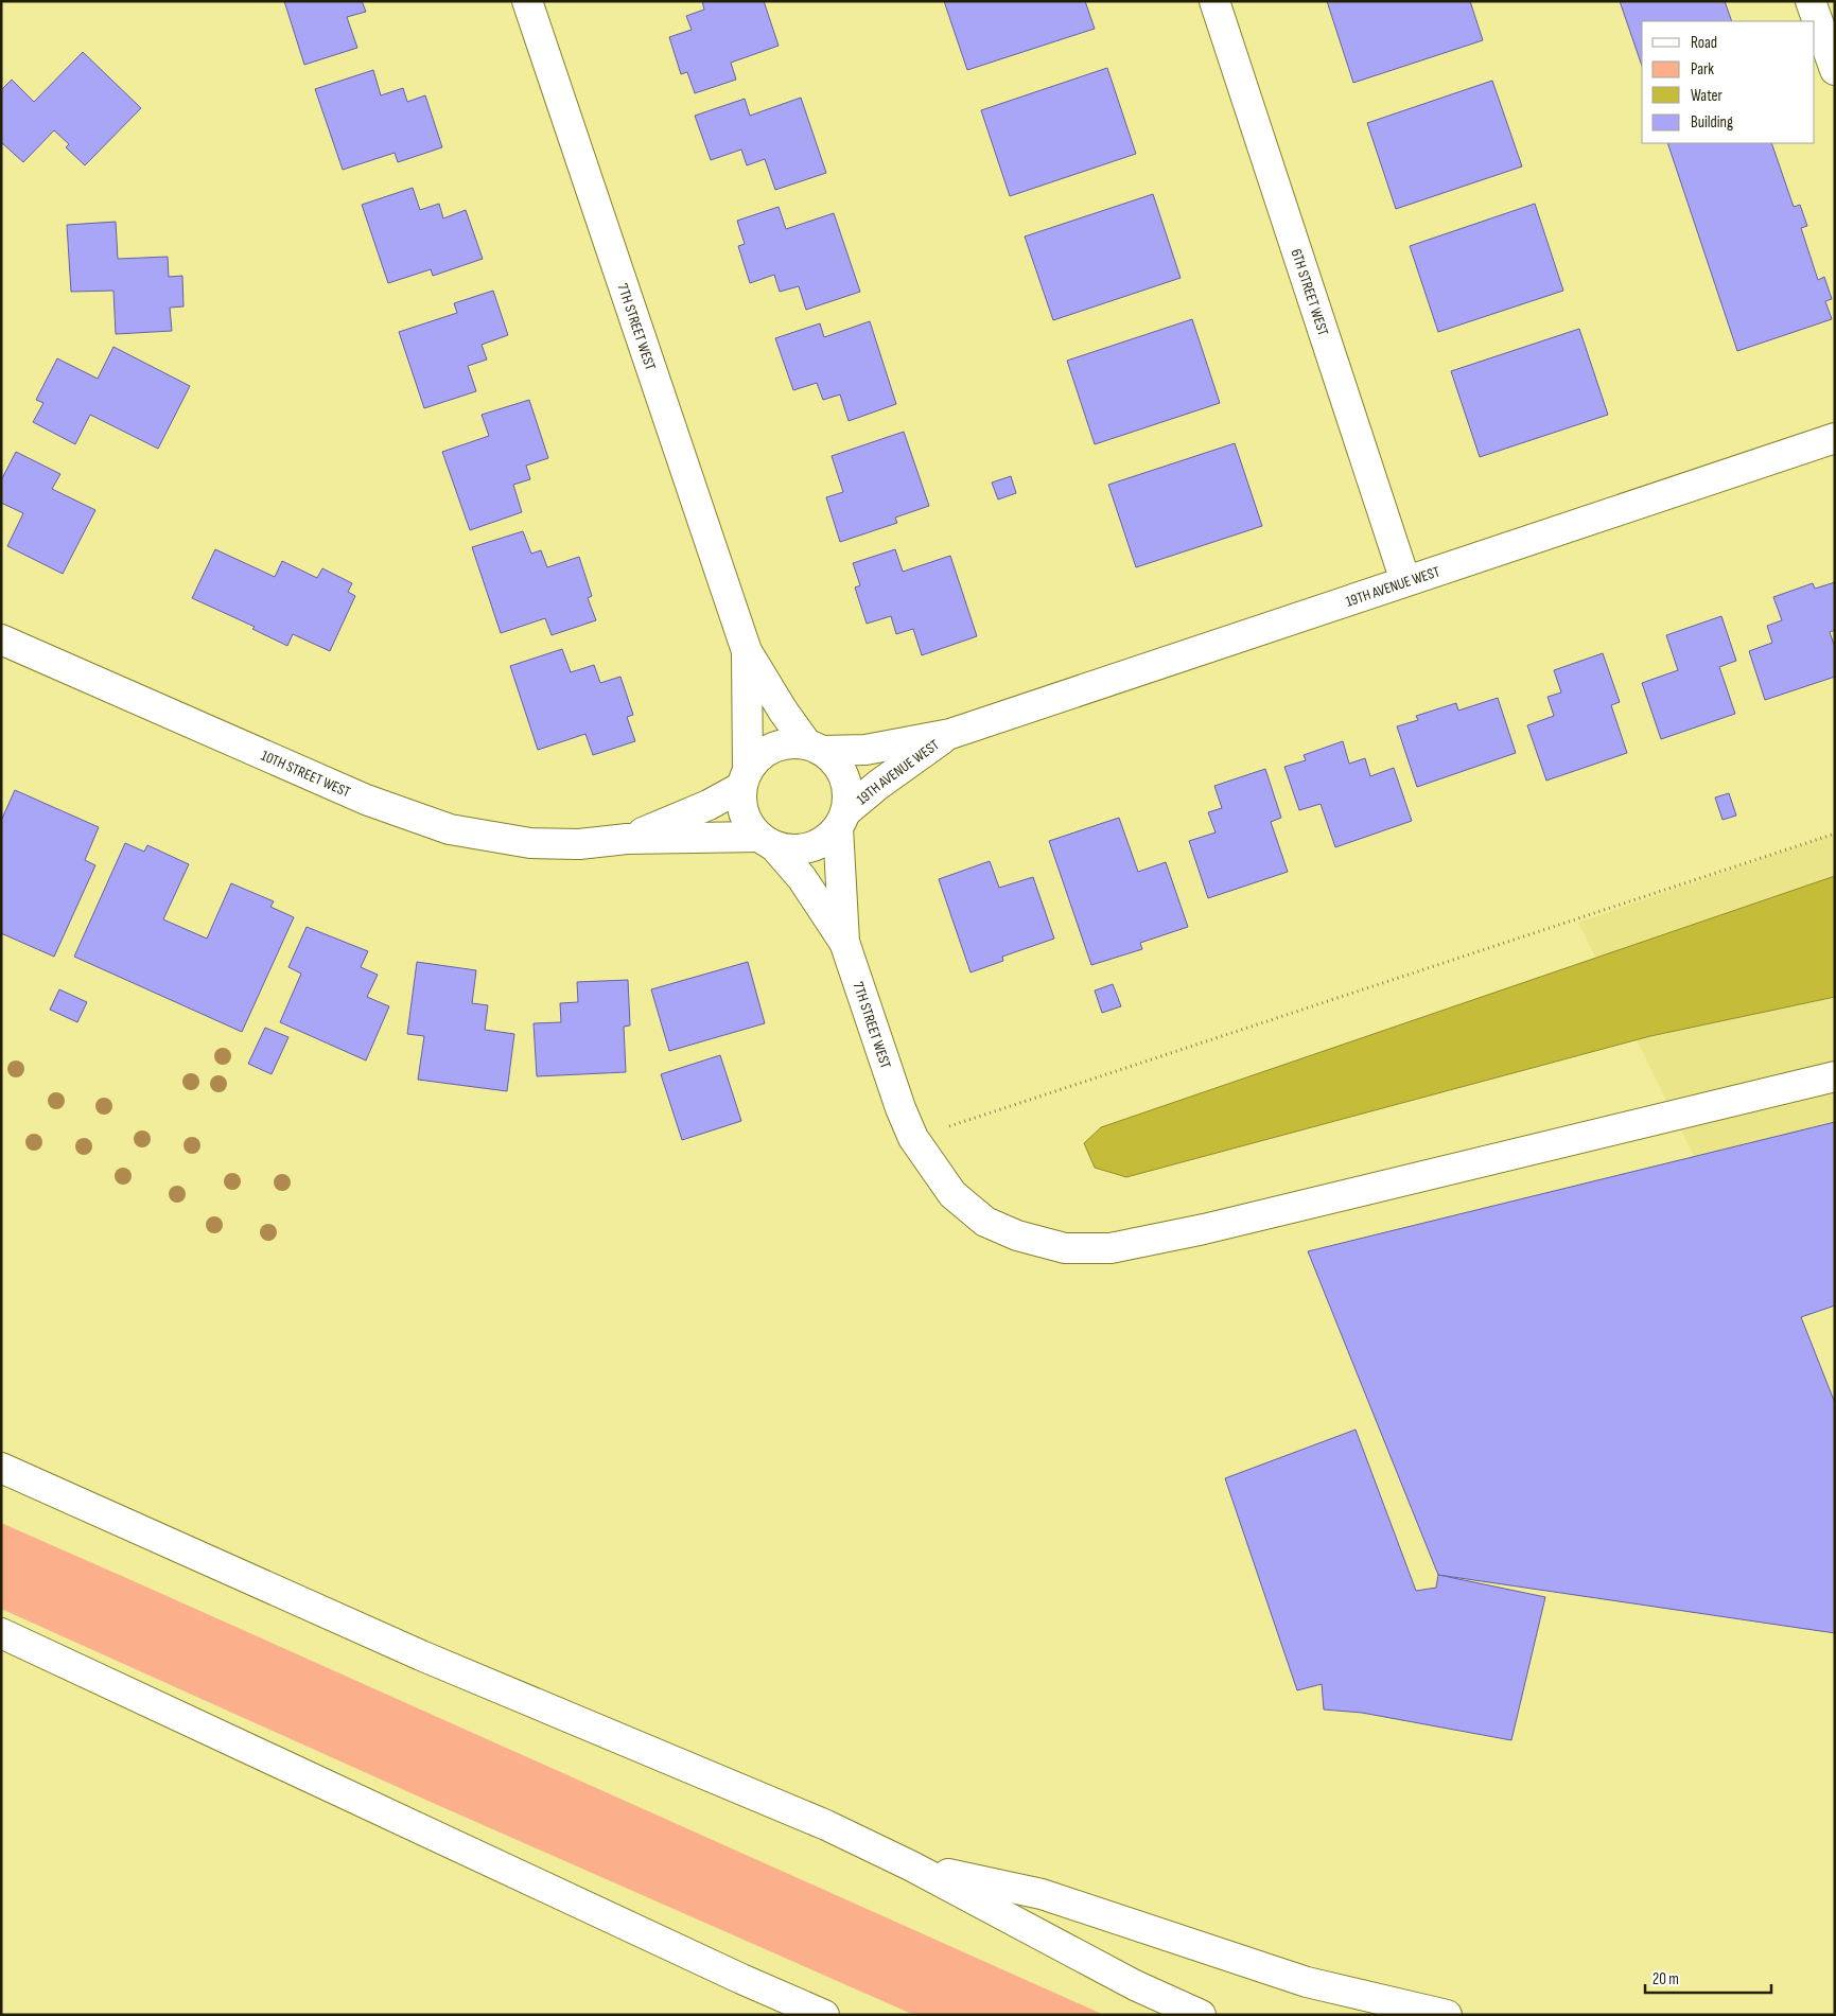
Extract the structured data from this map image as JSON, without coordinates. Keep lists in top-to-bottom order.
{
  "streets": {
    "main road": [
      "6TH STREET WEST",
      "7TH STREET WEST",
      "19TH AVENUE WEST",
      "10TH STREET WEST"
    ]
  },
  "crossings": [
    ["6TH STREET WEST", "19TH AVENUE WEST"],
    ["7TH STREET WEST", "19TH AVENUE WEST"],
    ["7TH STREET WEST", "10TH STREET WEST"],
    ["19TH AVENUE WEST", "10TH STREET WEST"]
  ],
  "legend": [
    "Road",
    "Park",
    "Water",
    "Building"
  ],
  "scale_bar": "20 m"
}
